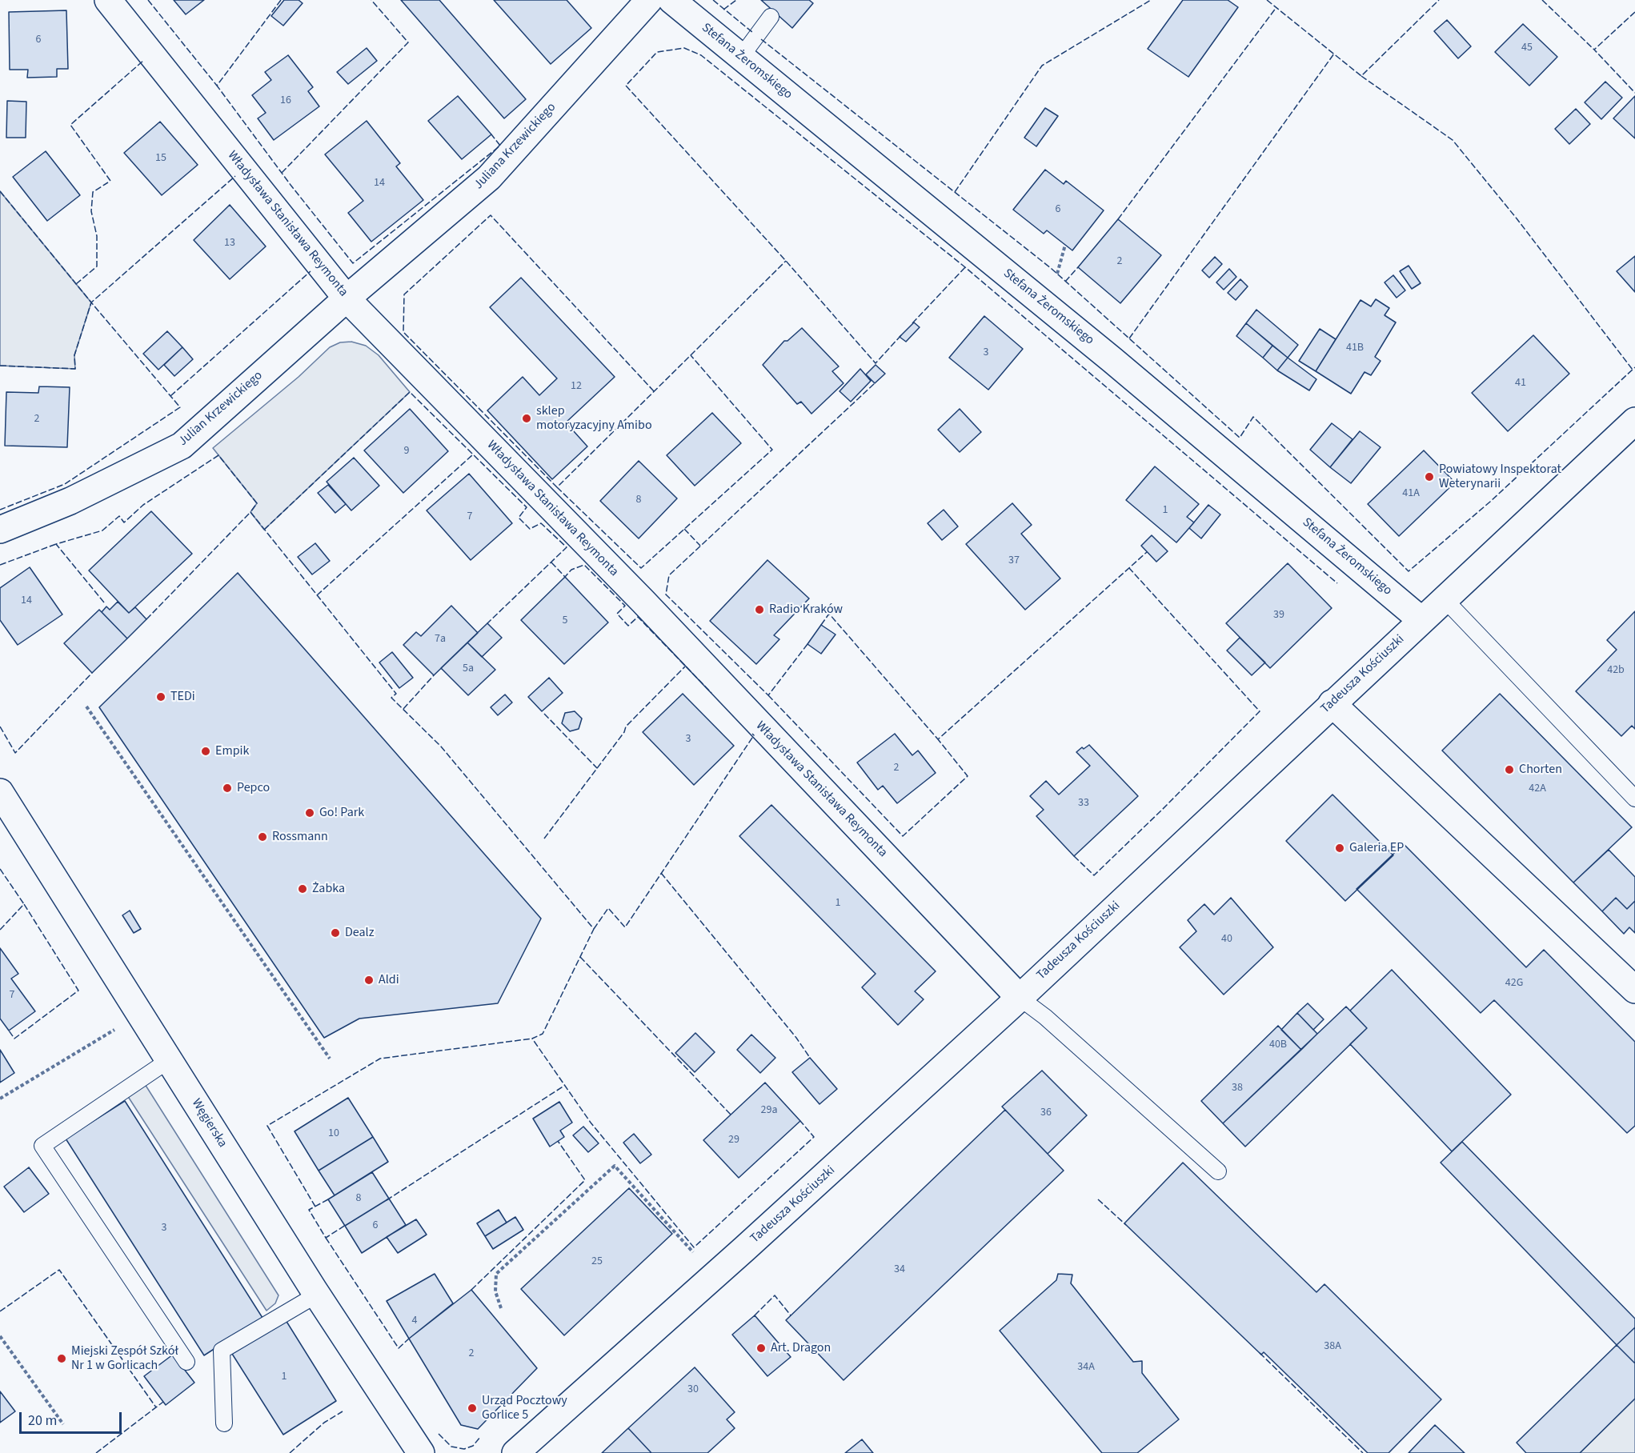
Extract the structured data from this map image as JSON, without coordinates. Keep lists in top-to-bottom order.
{
  "streets": {
    "street": [
      "Stefana Żeromskiego",
      "Juliana Krzewickiego",
      "Władysława Stanisława Reymonta",
      "Julian Krzewickiego",
      "Tadeusza Kościuszki",
      "Węgierska"
    ]
  },
  "crossings": [
    ["Stefana Żeromskiego", "Tadeusza Kościuszki"],
    ["Juliana Krzewickiego", "Władysława Stanisława Reymonta"],
    ["Juliana Krzewickiego", "Julian Krzewickiego"],
    ["Władysława Stanisława Reymonta", "Julian Krzewickiego"],
    ["Władysława Stanisława Reymonta", "Tadeusza Kościuszki"]
  ],
  "places": [
    "sklep motoryzacyjny Amibo",
    "Powiatowy Inspektorat Weterynarii",
    "Radio Kraków",
    "TEDi",
    "Empik",
    "Chorten",
    "Pepco",
    "Go! Park",
    "Rossmann",
    "Galeria EP",
    "Żabka",
    "Dealz",
    "Aldi",
    "Art. Dragon",
    "Miejski Zespół Szkół Nr 1 w Gorlicach",
    "Urząd Pocztowy Gorlice 5"
  ],
  "house_numbers": [
    "6",
    "45",
    "16",
    "15",
    "14",
    "6",
    "13",
    "2",
    "41B",
    "3",
    "41",
    "12",
    "2",
    "9",
    "41A",
    "8",
    "1",
    "7",
    "37",
    "14",
    "39",
    "5",
    "7a",
    "5a",
    "42b",
    "3",
    "2",
    "42A",
    "33",
    "1",
    "40",
    "42G",
    "7",
    "40B",
    "38",
    "29a",
    "36",
    "10",
    "29",
    "8",
    "6",
    "3",
    "25",
    "34",
    "4",
    "38A",
    "2",
    "34A",
    "1",
    "30"
  ],
  "scale_bar": "20 m"
}
